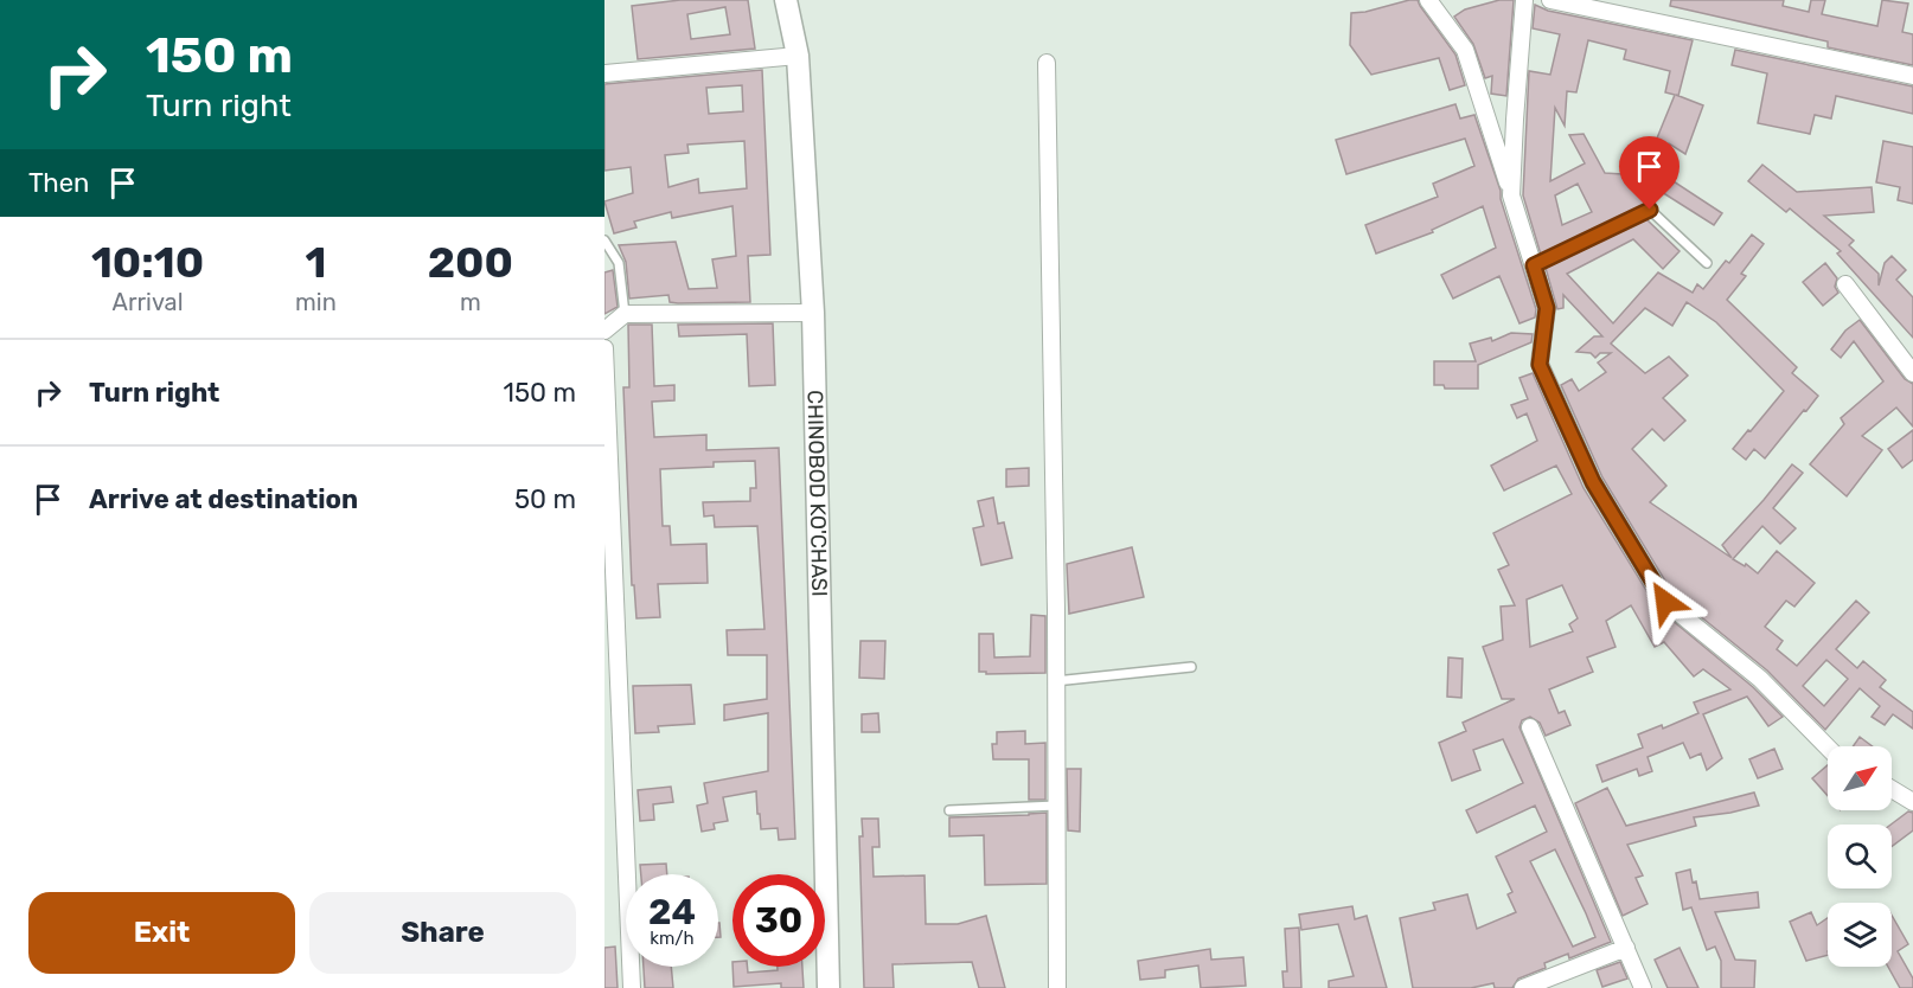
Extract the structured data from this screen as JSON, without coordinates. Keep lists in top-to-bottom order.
{
  "streets": {
    "street": ["CHINOBOD KO'CHASI"]
  },
  "north": "top right",
  "page": {
    "turn": ["150 m", "Turn right"],
    "then": "Then",
    "eta": [
      "10:10",
      "Arrival",
      "1",
      "min",
      "200",
      "m"
    ],
    "list": [
      {
        "name": "Turn right",
        "value": "150 m"
      },
      {
        "name": "Arrive at destination",
        "value": "50 m"
      }
    ],
    "speed": "24 km/h",
    "limit": "30",
    "buttons": ["Exit", "Share"]
  }
}
